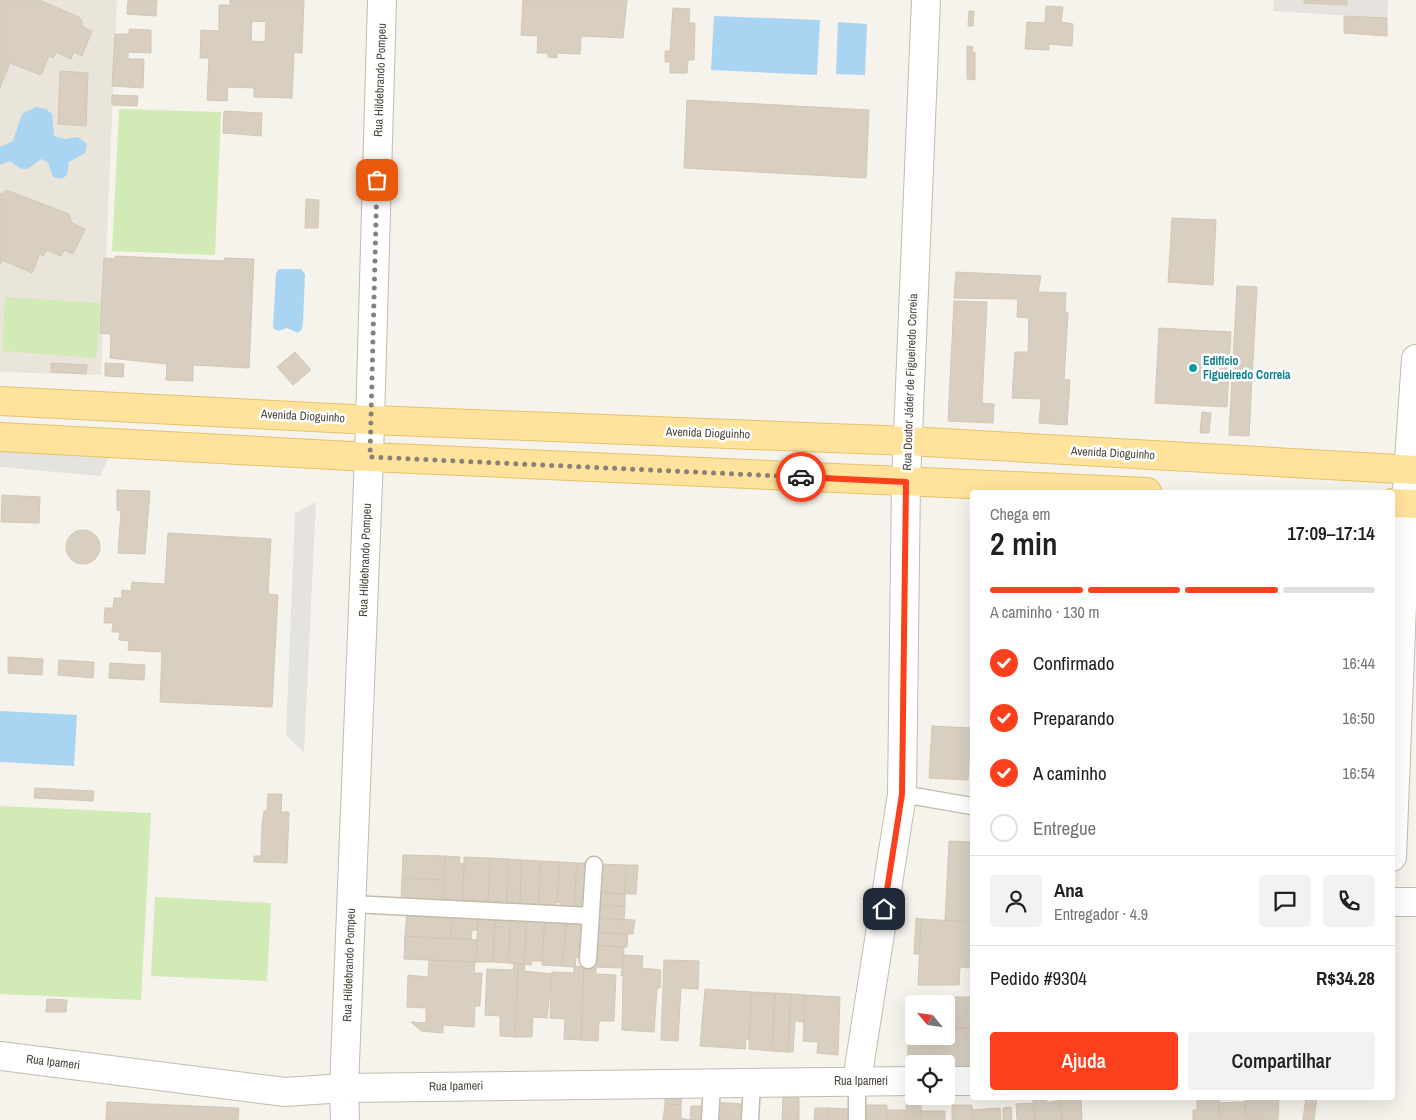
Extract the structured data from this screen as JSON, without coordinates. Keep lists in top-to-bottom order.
{
  "streets": {
    "main road": ["Avenida Dioguinho"],
    "street": ["Rua Hildebrando Pompeu", "Rua Doutor Jáder de Figueiredo Correia", "Rua Ipameri"]
  },
  "crossings": [
    ["Rua Hildebrando Pompeu", "Avenida Dioguinho"],
    ["Rua Hildebrando Pompeu", "Rua Ipameri"],
    ["Rua Doutor Jáder de Figueiredo Correia", "Avenida Dioguinho"],
    ["Rua Doutor Jáder de Figueiredo Correia", "Rua Ipameri"]
  ],
  "places": ["Edifício Figueiredo Correia"],
  "north": "top left",
  "page": {
    "heading": ["2 min", "Chega em", "17:09–17:14"],
    "panel": [
      "Ana",
      "Entregador · 4.9",
      "Pedido #9304",
      "R$34.28"
    ],
    "bar": "A caminho · 130 m",
    "list": [
      ["Confirmado", "16:44"],
      ["Preparando", "16:50"],
      ["A caminho", "16:54"],
      "Entregue"
    ],
    "buttons": ["Ajuda", "Compartilhar"]
  }
}
